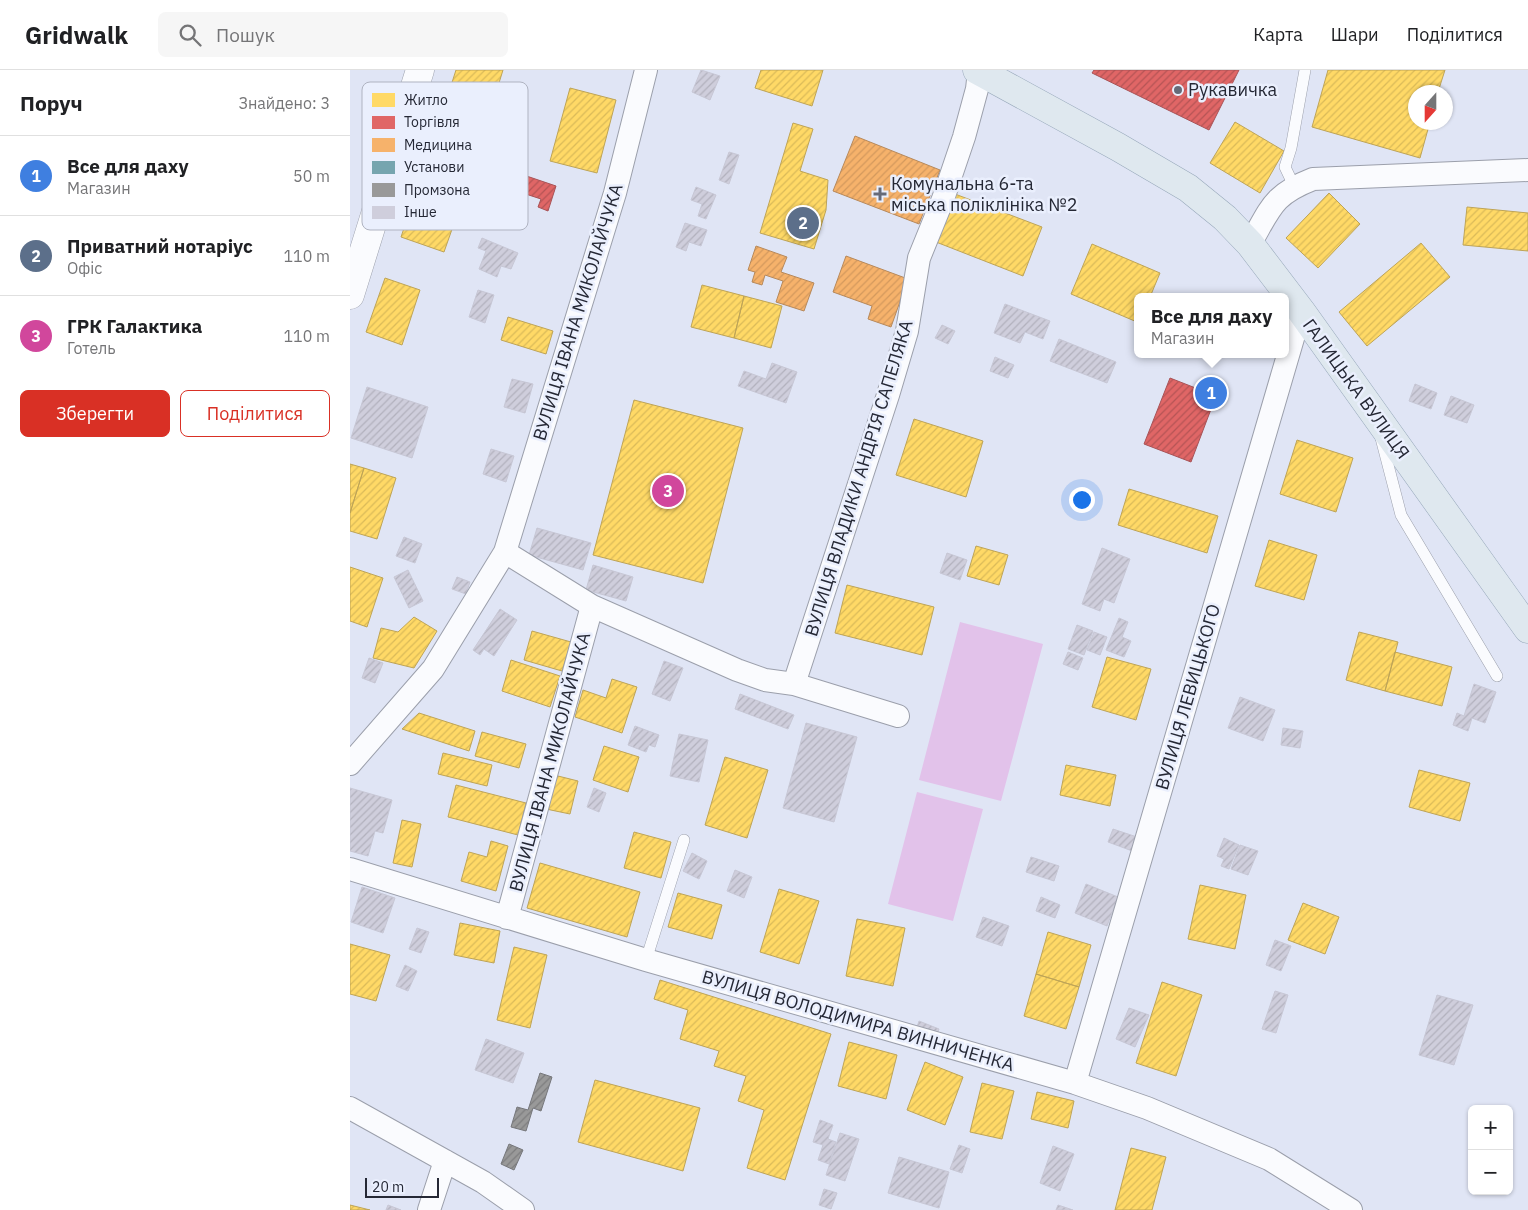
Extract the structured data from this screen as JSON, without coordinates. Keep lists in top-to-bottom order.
{
  "streets": {
    "main road": ["ГАЛИЦЬКА ВУЛИЦЯ"],
    "street": [
      "ВУЛИЦЯ ІВАНА МИКОЛАЙЧУКА",
      "ВУЛИЦЯ ВЛАДИКИ АНДРІЯ САПЕЛЯКА",
      "ВУЛИЦЯ ЛЕВИЦЬКОГО",
      "ВУЛИЦЯ ВОЛОДИМИРА ВИННИЧЕНКА"
    ]
  },
  "crossings": [
    ["ВУЛИЦЯ ІВАНА МИКОЛАЙЧУКА", "ВУЛИЦЯ ВЛАДИКИ АНДРІЯ САПЕЛЯКА"],
    ["ВУЛИЦЯ ІВАНА МИКОЛАЙЧУКА", "ВУЛИЦЯ ВОЛОДИМИРА ВИННИЧЕНКА"],
    ["ГАЛИЦЬКА ВУЛИЦЯ", "ВУЛИЦЯ ВЛАДИКИ АНДРІЯ САПЕЛЯКА"],
    ["ГАЛИЦЬКА ВУЛИЦЯ", "ВУЛИЦЯ ЛЕВИЦЬКОГО"],
    ["ВУЛИЦЯ ЛЕВИЦЬКОГО", "ВУЛИЦЯ ВОЛОДИМИРА ВИННИЧЕНКА"]
  ],
  "places": {
    "other": ["Рукавичка"],
    "health": ["Комунальна 6-та міська поліклініка №2"]
  },
  "legend": [
    "Житло",
    "Торгівля",
    "Медицина",
    "Установи",
    "Промзона",
    "Інше"
  ],
  "scale_bar": "20 m",
  "north": "bottom",
  "page": {
    "header": "Gridwalk",
    "search": "Пошук",
    "nav": ["Карта", "Шари", "Поділитися"],
    "heading": ["Поруч", "Знайдено: 3"],
    "list": [
      {
        "mark": "1",
        "name": "Все для даху",
        "note": "Магазин",
        "value": "50 m"
      },
      {
        "mark": "2",
        "name": "Приватний нотаріус",
        "note": "Офіс",
        "value": "110 m"
      },
      {
        "mark": "3",
        "name": "ГРК Галактика",
        "note": "Готель",
        "value": "110 m"
      }
    ],
    "pins": ["2", "1", "3"],
    "popup": ["Все для даху", "Магазин"],
    "buttons": ["Зберегти", "Поділитися"],
    "map_buttons": ["+", "−"],
    "scale": "20 m"
  }
}
